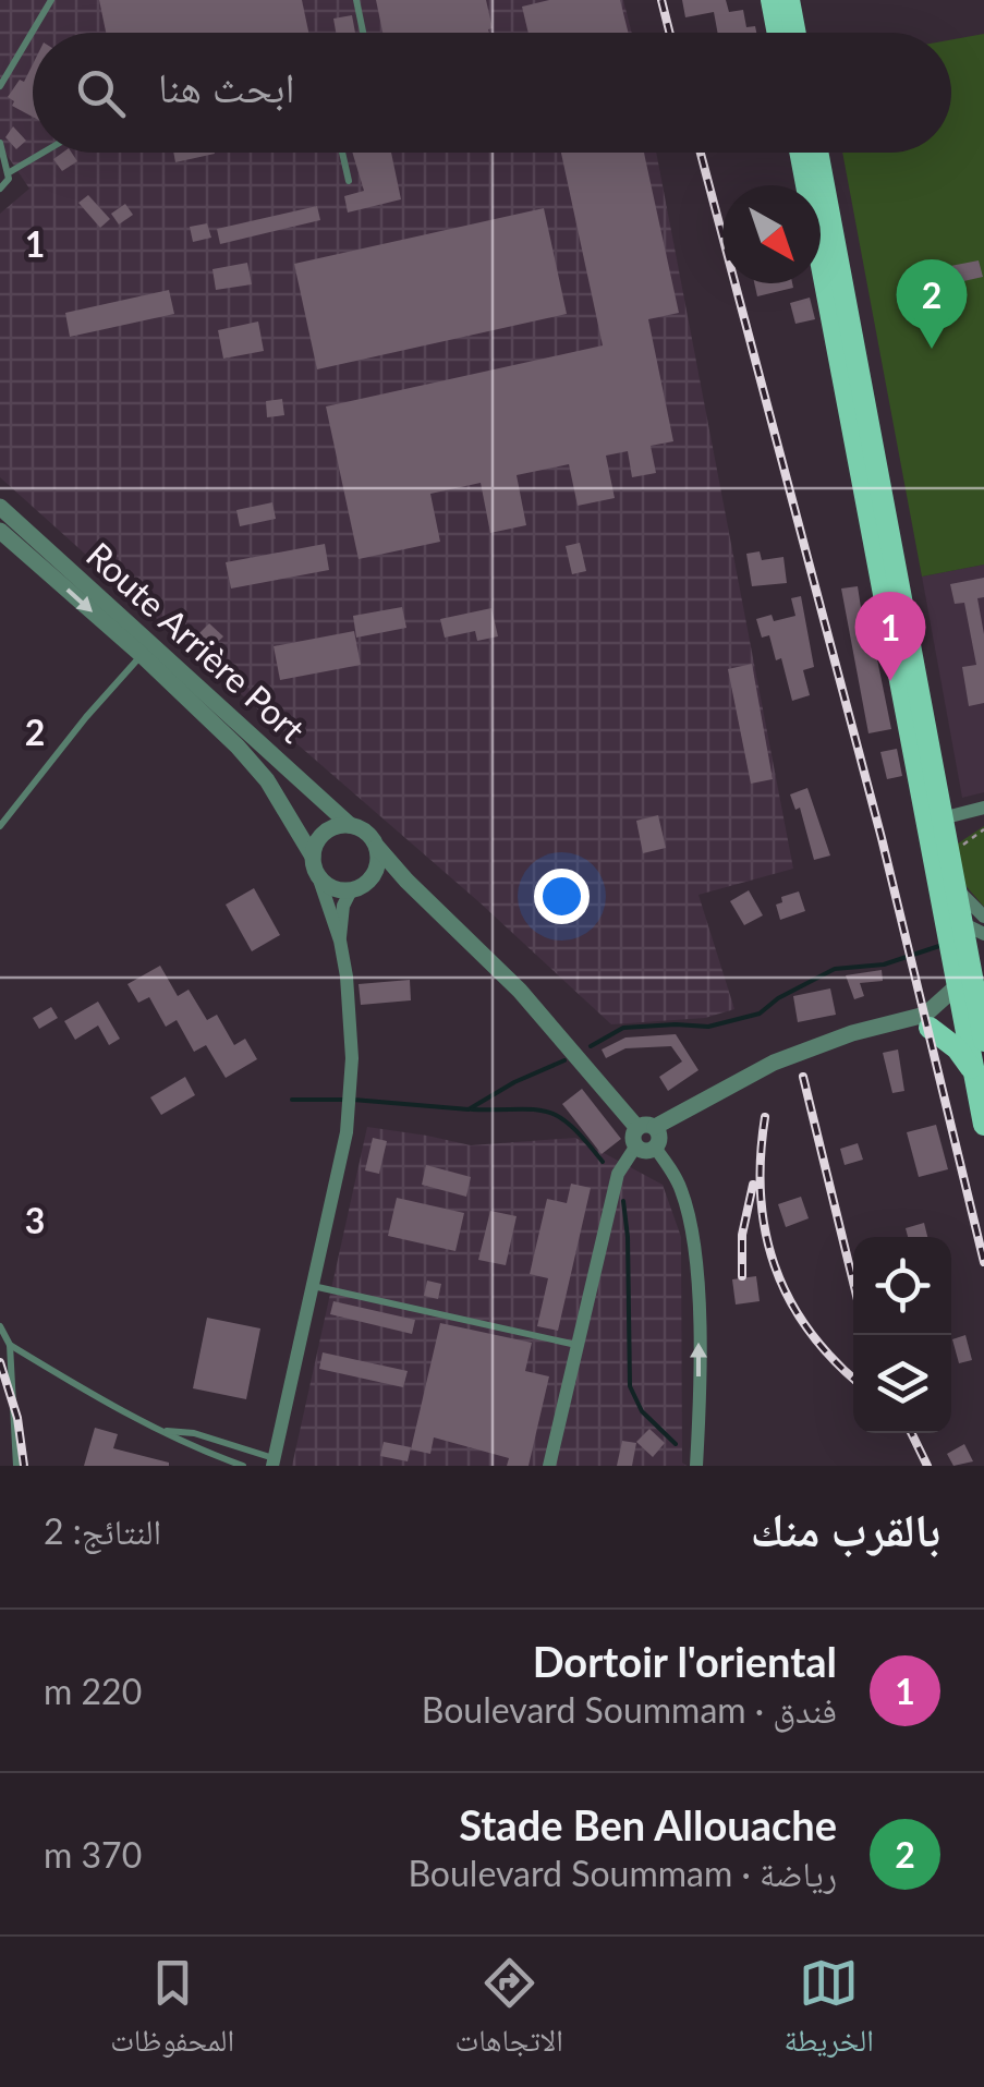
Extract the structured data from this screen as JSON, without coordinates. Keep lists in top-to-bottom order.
{
  "streets": {
    "street": ["Route Arrière Port"]
  },
  "north": "bottom right",
  "page": {
    "search": "ابحث هنا",
    "pins": ["2", "1"],
    "heading": ["بالقرب منك", "النتائج: 2"],
    "list": [
      {
        "mark": "1",
        "name": "Dortoir l'oriental",
        "note": "فندق · Boulevard Soummam",
        "value": "220 m"
      },
      {
        "mark": "2",
        "name": "Stade Ben Allouache",
        "note": "رياضة · Boulevard Soummam",
        "value": "370 m"
      }
    ],
    "nav": ["الخريطة", "الاتجاهات", "المحفوظات"]
  },
  "grid": {
    "rows": ["1", "2", "3"]
  }
}
